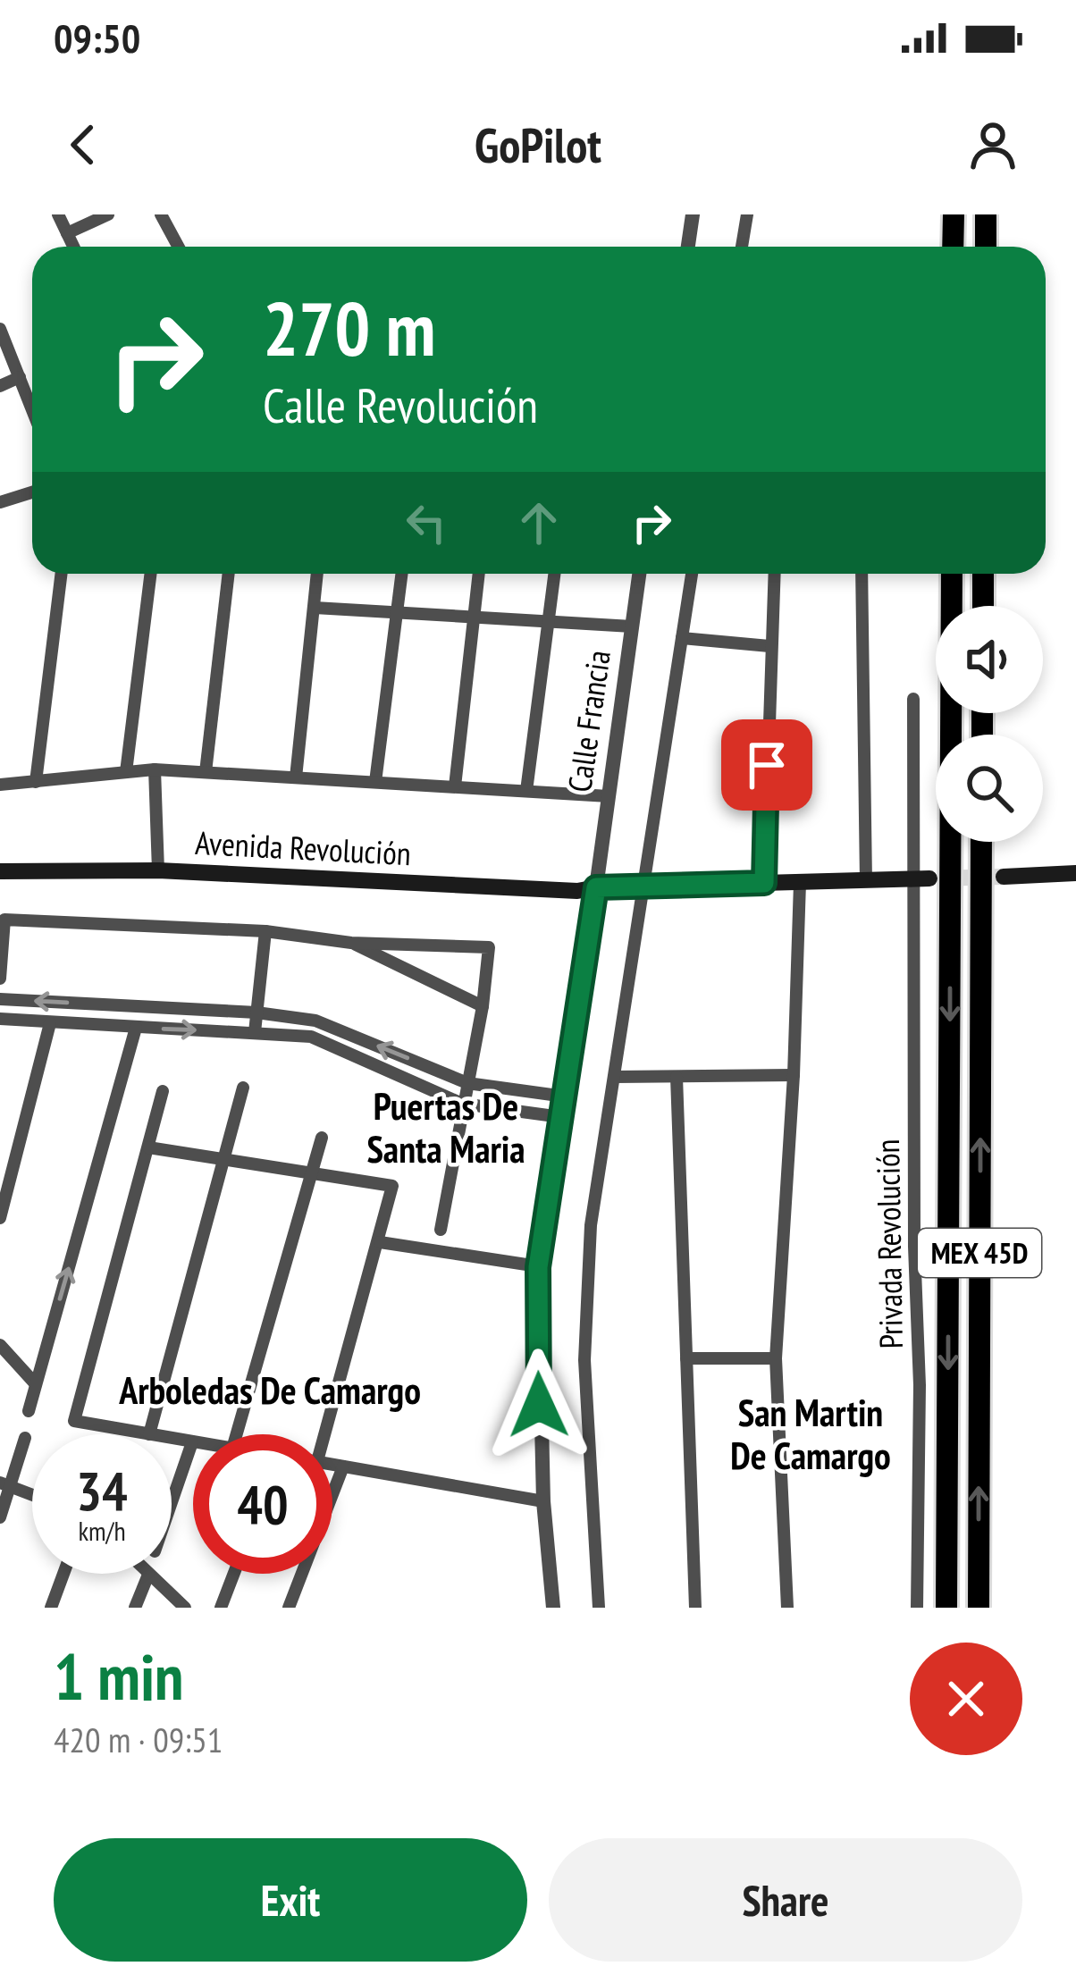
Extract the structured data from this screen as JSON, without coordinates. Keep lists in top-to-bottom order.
{
  "streets": {
    "highway": ["MEX 45D"],
    "main road": ["Avenida Revolución"],
    "street": ["Calle Francia", "Privada Revolución"]
  },
  "crossings": [
    ["Calle Francia", "Avenida Revolución"],
    ["Avenida Revolución", "Privada Revolución"]
  ],
  "districts": ["Puertas De Santa Maria", "Arboledas De Camargo", "San Martin De Camargo"],
  "page": {
    "status": "09:50",
    "header": "GoPilot",
    "turn": ["270 m", "Calle Revolución"],
    "speed": "34 km/h",
    "limit": "40",
    "heading": ["1 min", "420 m · 09:51"],
    "buttons": ["Exit", "Share"]
  }
}
